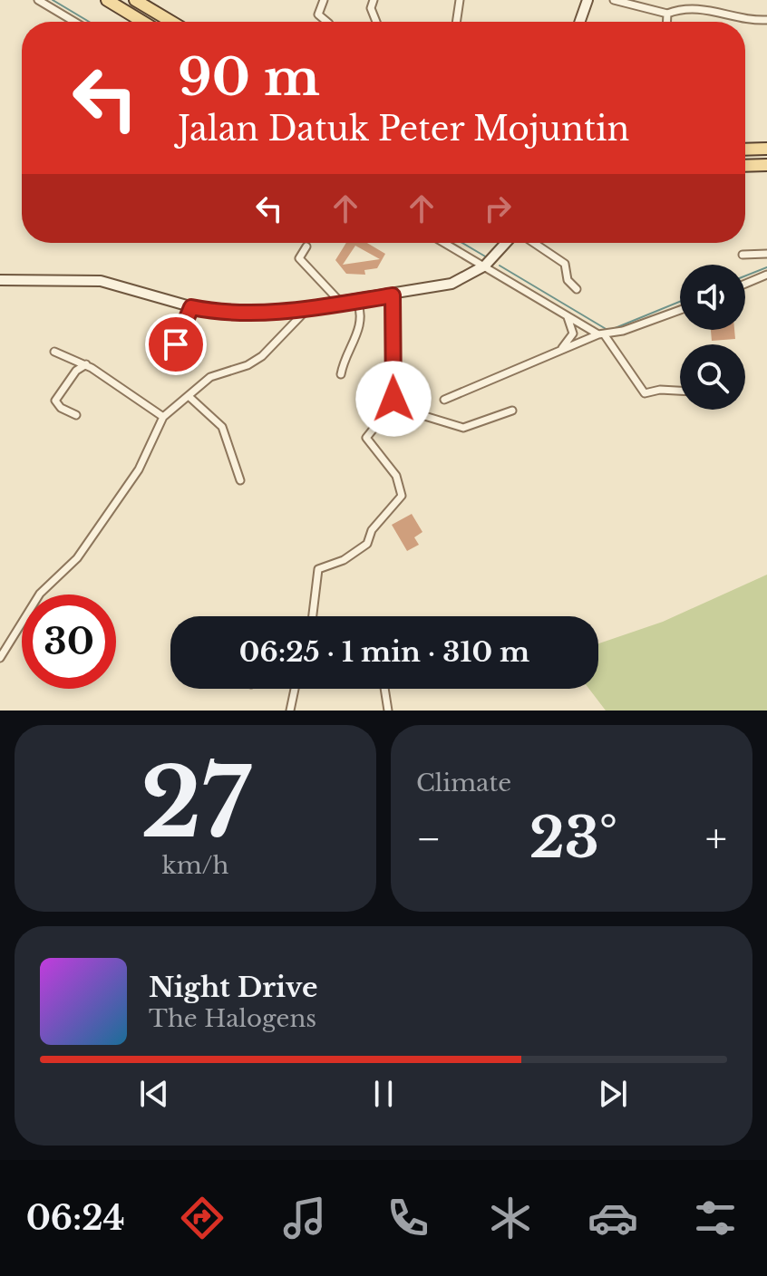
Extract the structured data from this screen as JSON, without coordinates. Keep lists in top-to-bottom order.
{
  "page": {
    "turn": ["90 m", "Jalan Datuk Peter Mojuntin"],
    "limit": "30",
    "trip": "06:25 · 1 min · 310 m",
    "tile": [
      ["27", "km/h"],
      "Climate"
    ],
    "heat": ["−", "23°", "+"],
    "song": ["Night Drive", "The Halogens"],
    "tabs": "06:24"
  }
}
